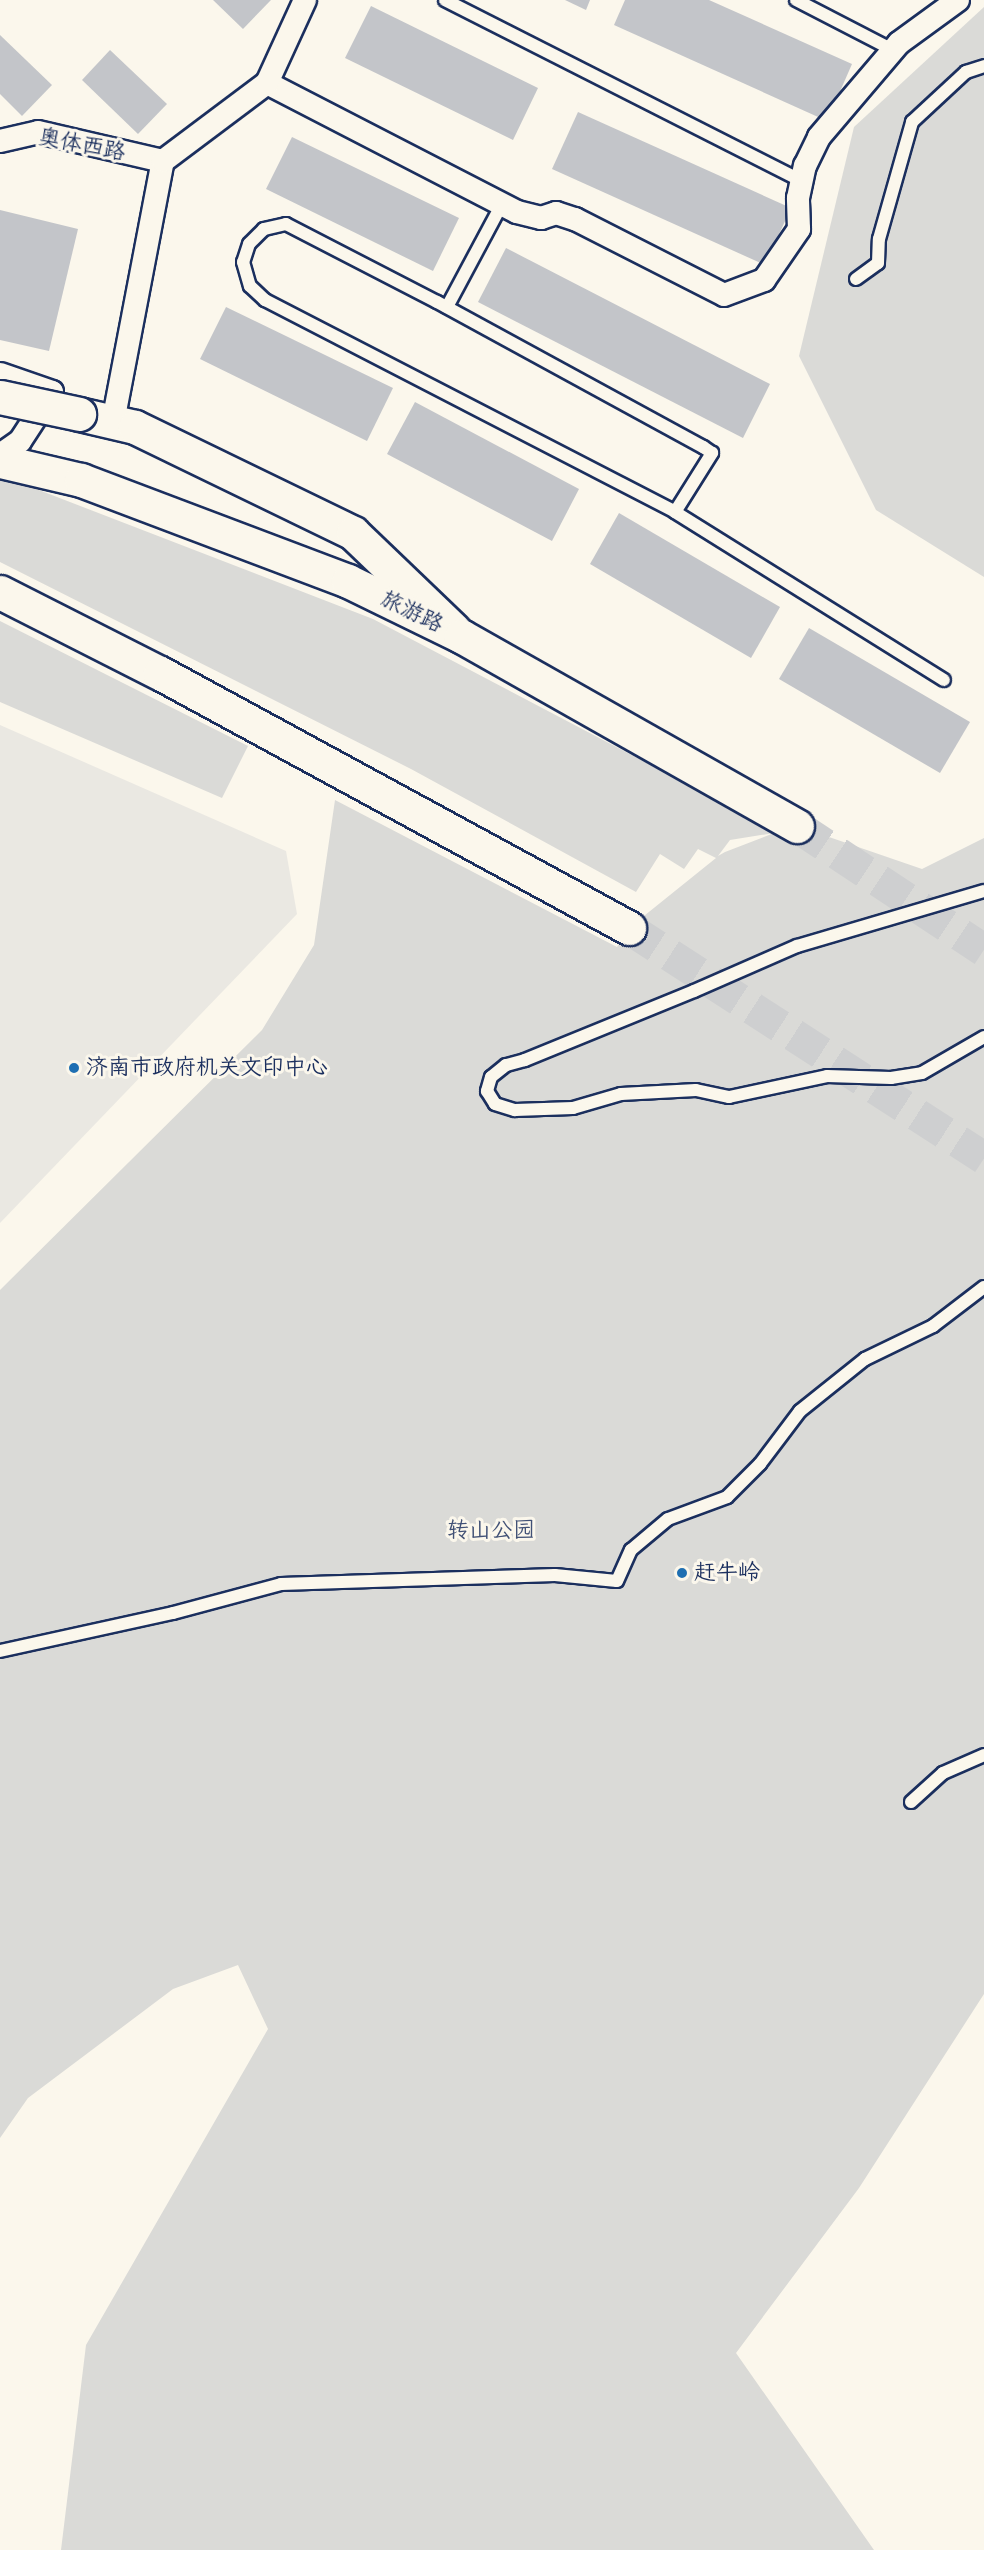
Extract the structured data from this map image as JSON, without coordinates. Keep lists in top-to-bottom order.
{
  "streets": {
    "main road": ["旅游路"],
    "street": ["奥体西路"]
  },
  "parks": ["转山公园"],
  "places": ["济南市政府机关文印中心", "赶牛岭"]
}
